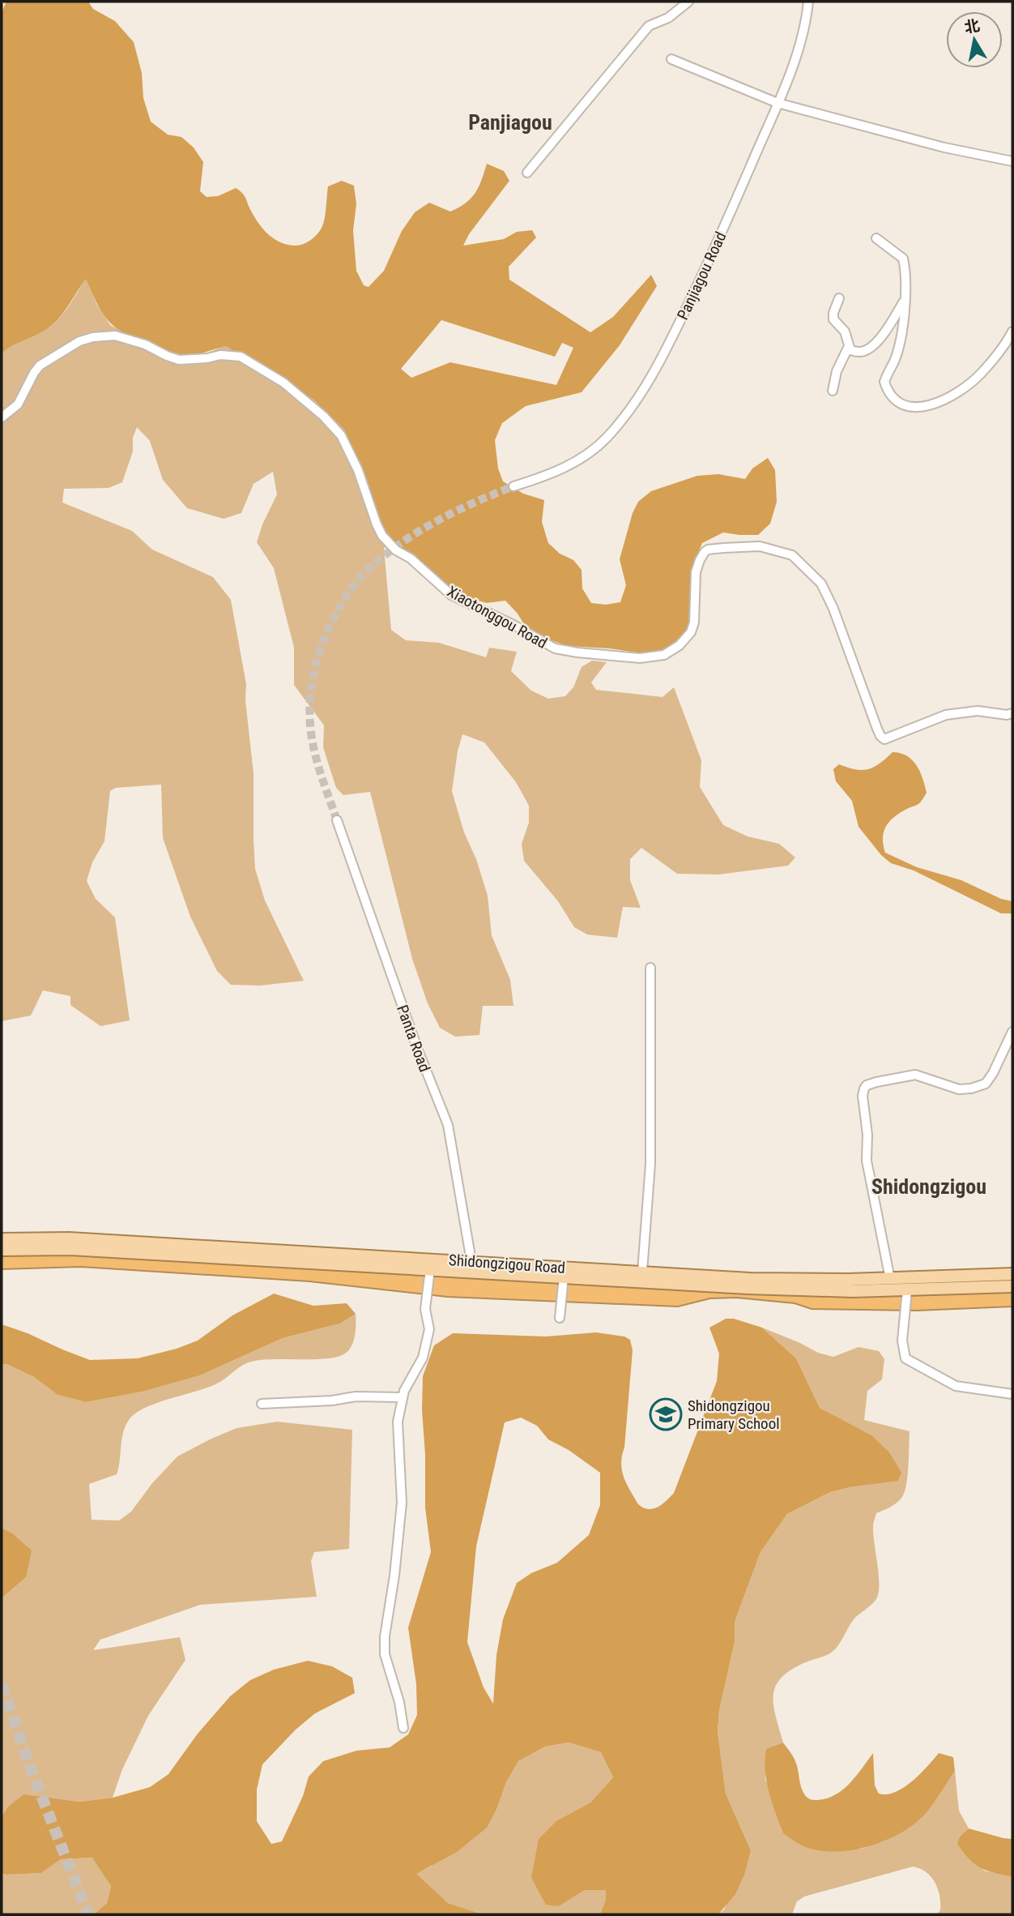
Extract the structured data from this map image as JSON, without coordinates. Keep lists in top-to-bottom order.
{
  "streets": {
    "main road": ["Shidongzigou Road"],
    "street": ["Panjiagou Road", "Xiaotonggou Road", "Panta Road"]
  },
  "crossings": [
    ["Panta Road", "Shidongzigou Road"]
  ],
  "districts": ["Panjiagou", "Shidongzigou"],
  "places": {
    "school or university": ["Shidongzigou Primary School"]
  },
  "north": "top"
}
